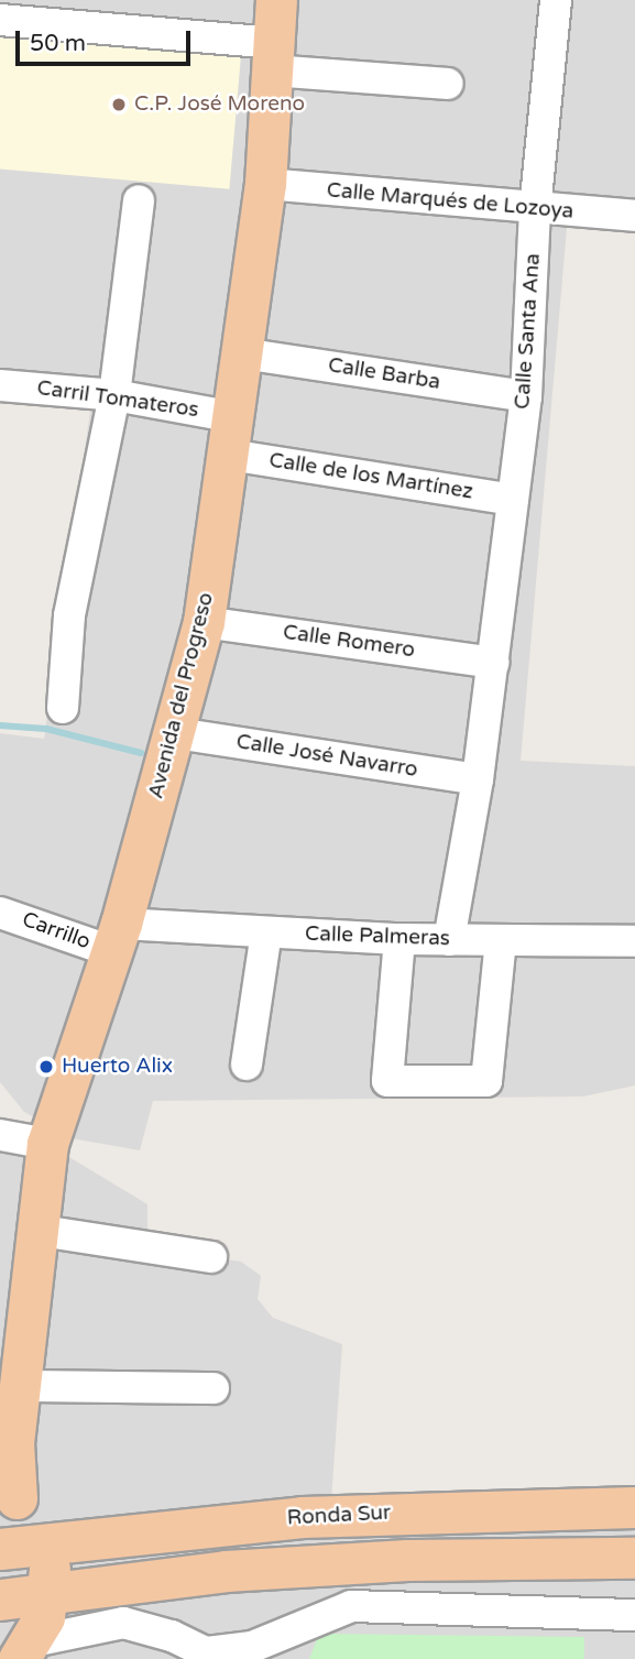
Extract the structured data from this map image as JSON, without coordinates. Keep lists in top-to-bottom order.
{
  "streets": {
    "main road": ["Avenida del Progreso", "Ronda Sur"],
    "street": [
      "Calle Marqués de Lozoya",
      "Calle Santa Ana",
      "Calle Barba",
      "Carril Tomateros",
      "Calle de los Martínez",
      "Calle Romero",
      "Calle José Navarro",
      "Carrillo",
      "Calle Palmeras"
    ]
  },
  "crossings": [
    ["Calle Marqués de Lozoya", "Calle Santa Ana"],
    ["Calle Marqués de Lozoya", "Avenida del Progreso"],
    ["Calle Santa Ana", "Calle Barba"],
    ["Calle Santa Ana", "Calle de los Martínez"],
    ["Calle Santa Ana", "Calle Romero"],
    ["Calle Santa Ana", "Calle José Navarro"],
    ["Calle Santa Ana", "Calle Palmeras"],
    ["Calle Barba", "Avenida del Progreso"],
    ["Carril Tomateros", "Calle de los Martínez"],
    ["Carril Tomateros", "Avenida del Progreso"],
    ["Calle de los Martínez", "Avenida del Progreso"],
    ["Calle Romero", "Avenida del Progreso"],
    ["Avenida del Progreso", "Calle José Navarro"],
    ["Avenida del Progreso", "Carrillo"],
    ["Avenida del Progreso", "Calle Palmeras"],
    ["Carrillo", "Calle Palmeras"]
  ],
  "places": ["C.P. José Moreno", "Huerto Alix"],
  "scale_bar": "50 m"
}
